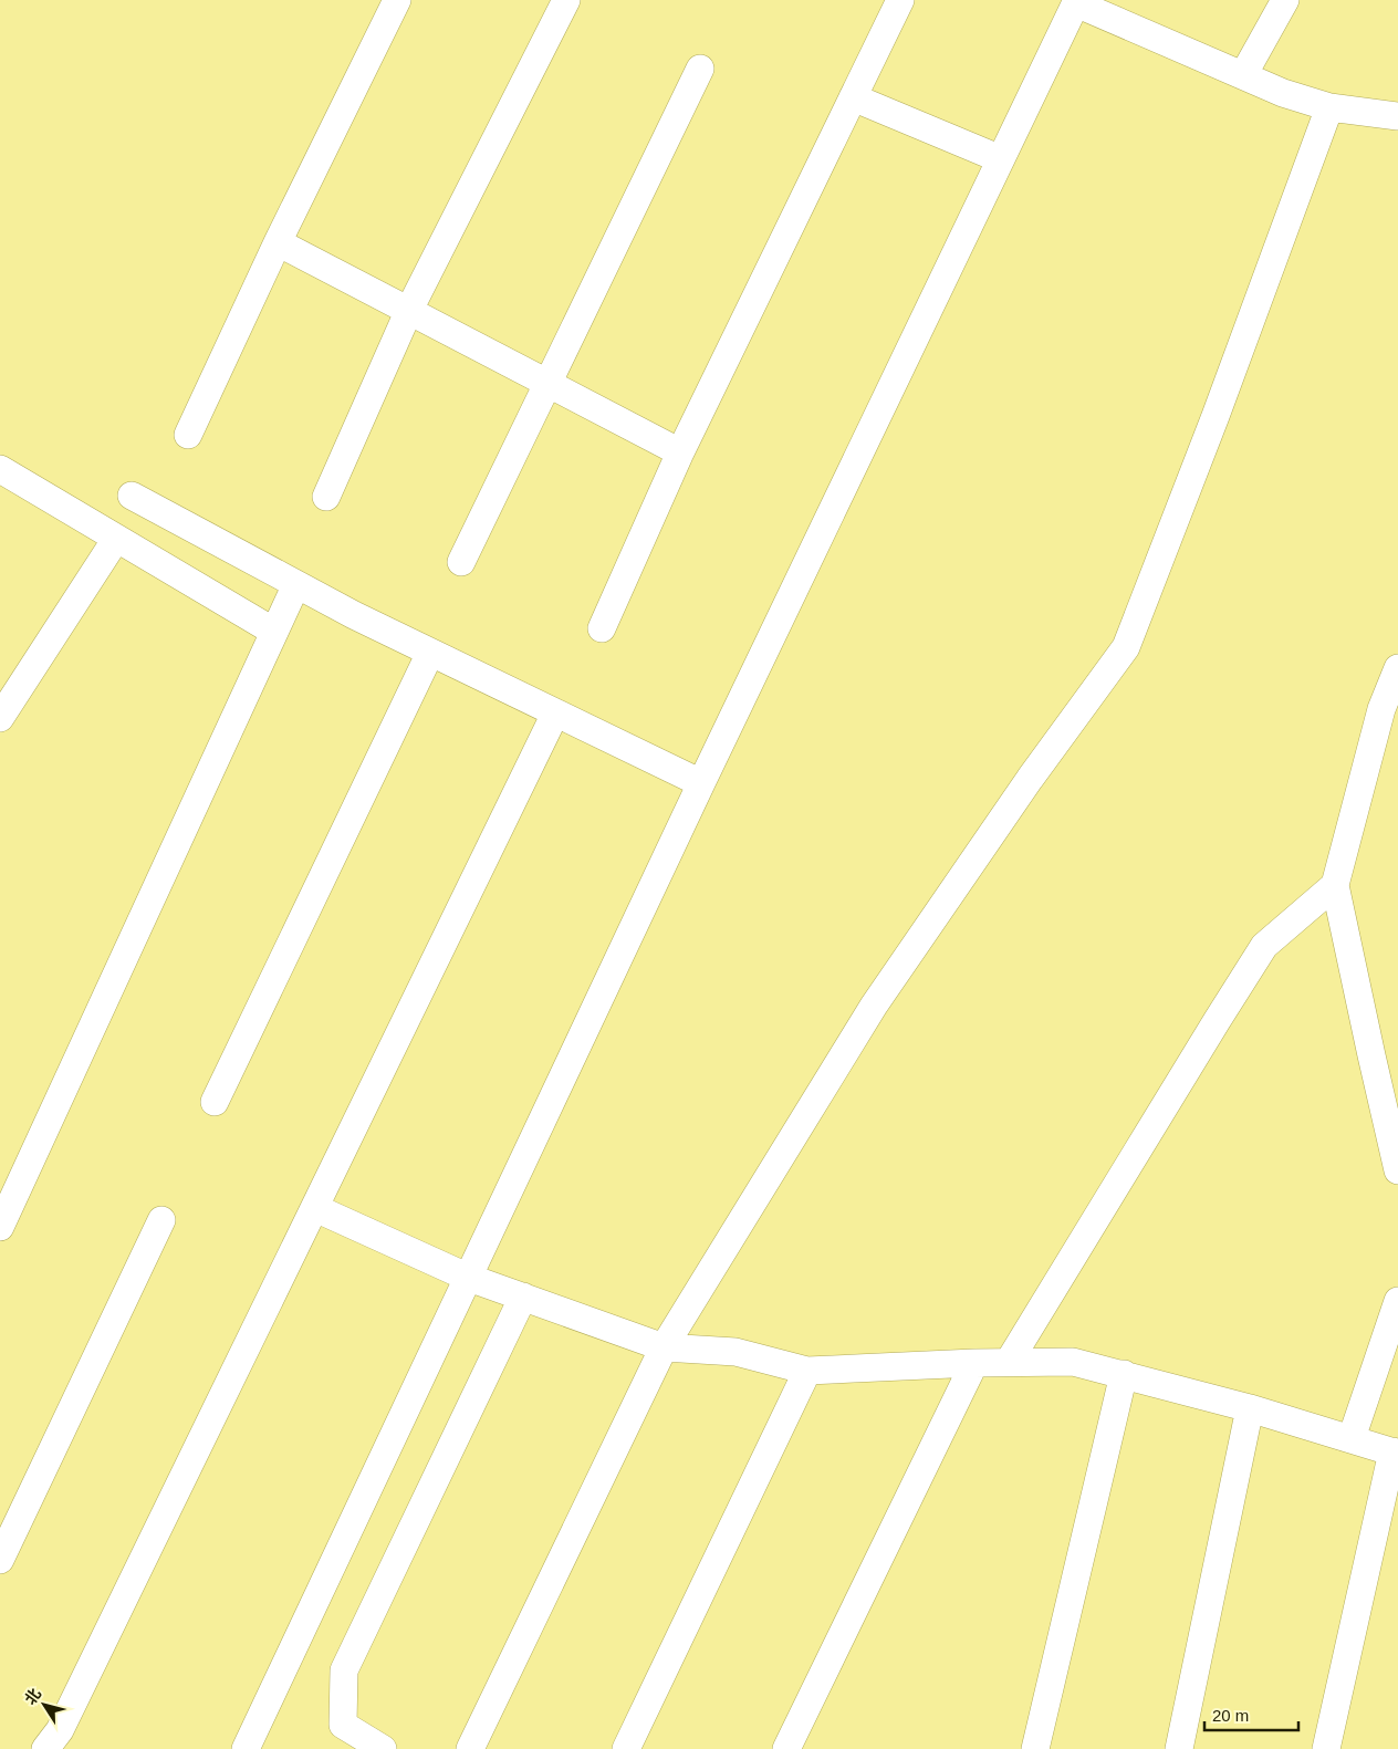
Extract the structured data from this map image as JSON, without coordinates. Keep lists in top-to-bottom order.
{
  "scale_bar": "20 m",
  "north": "top left"
}
